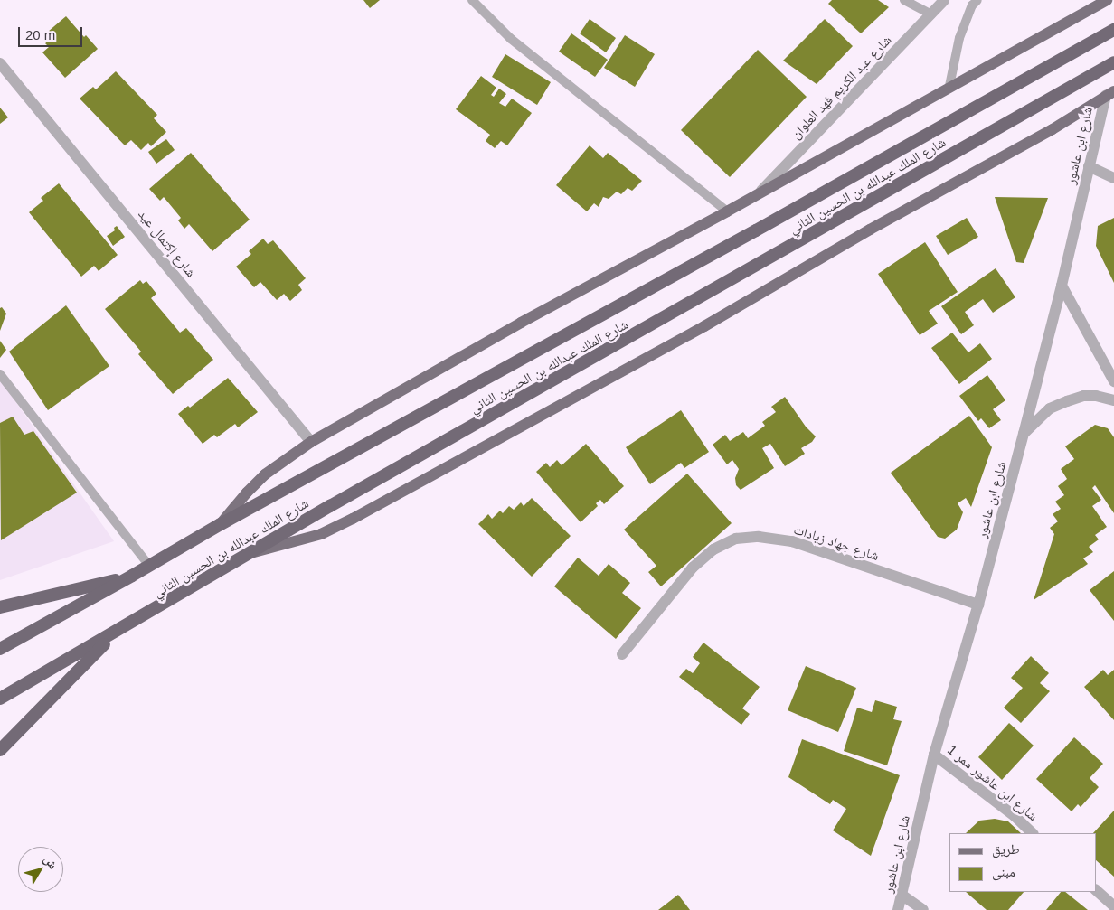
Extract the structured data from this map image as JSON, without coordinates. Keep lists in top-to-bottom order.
{
  "streets": {
    "highway": ["شارع الملك عبدالله بن الحسين الثاني"],
    "street": [
      "شارع عبد الكريم فهد العلوان",
      "شارع ابن عاشور",
      "شارع إكتمال عيد",
      "شارع جهاد زيادات",
      "شارع ابن عاشور ممر 1"
    ]
  },
  "crossings": [
    ["شارع ابن عاشور", "شارع جهاد زيادات"],
    ["شارع ابن عاشور", "شارع ابن عاشور ممر 1"]
  ],
  "legend": ["طريق", "مبنى"],
  "scale_bar": "20 m",
  "north": "top right"
}
